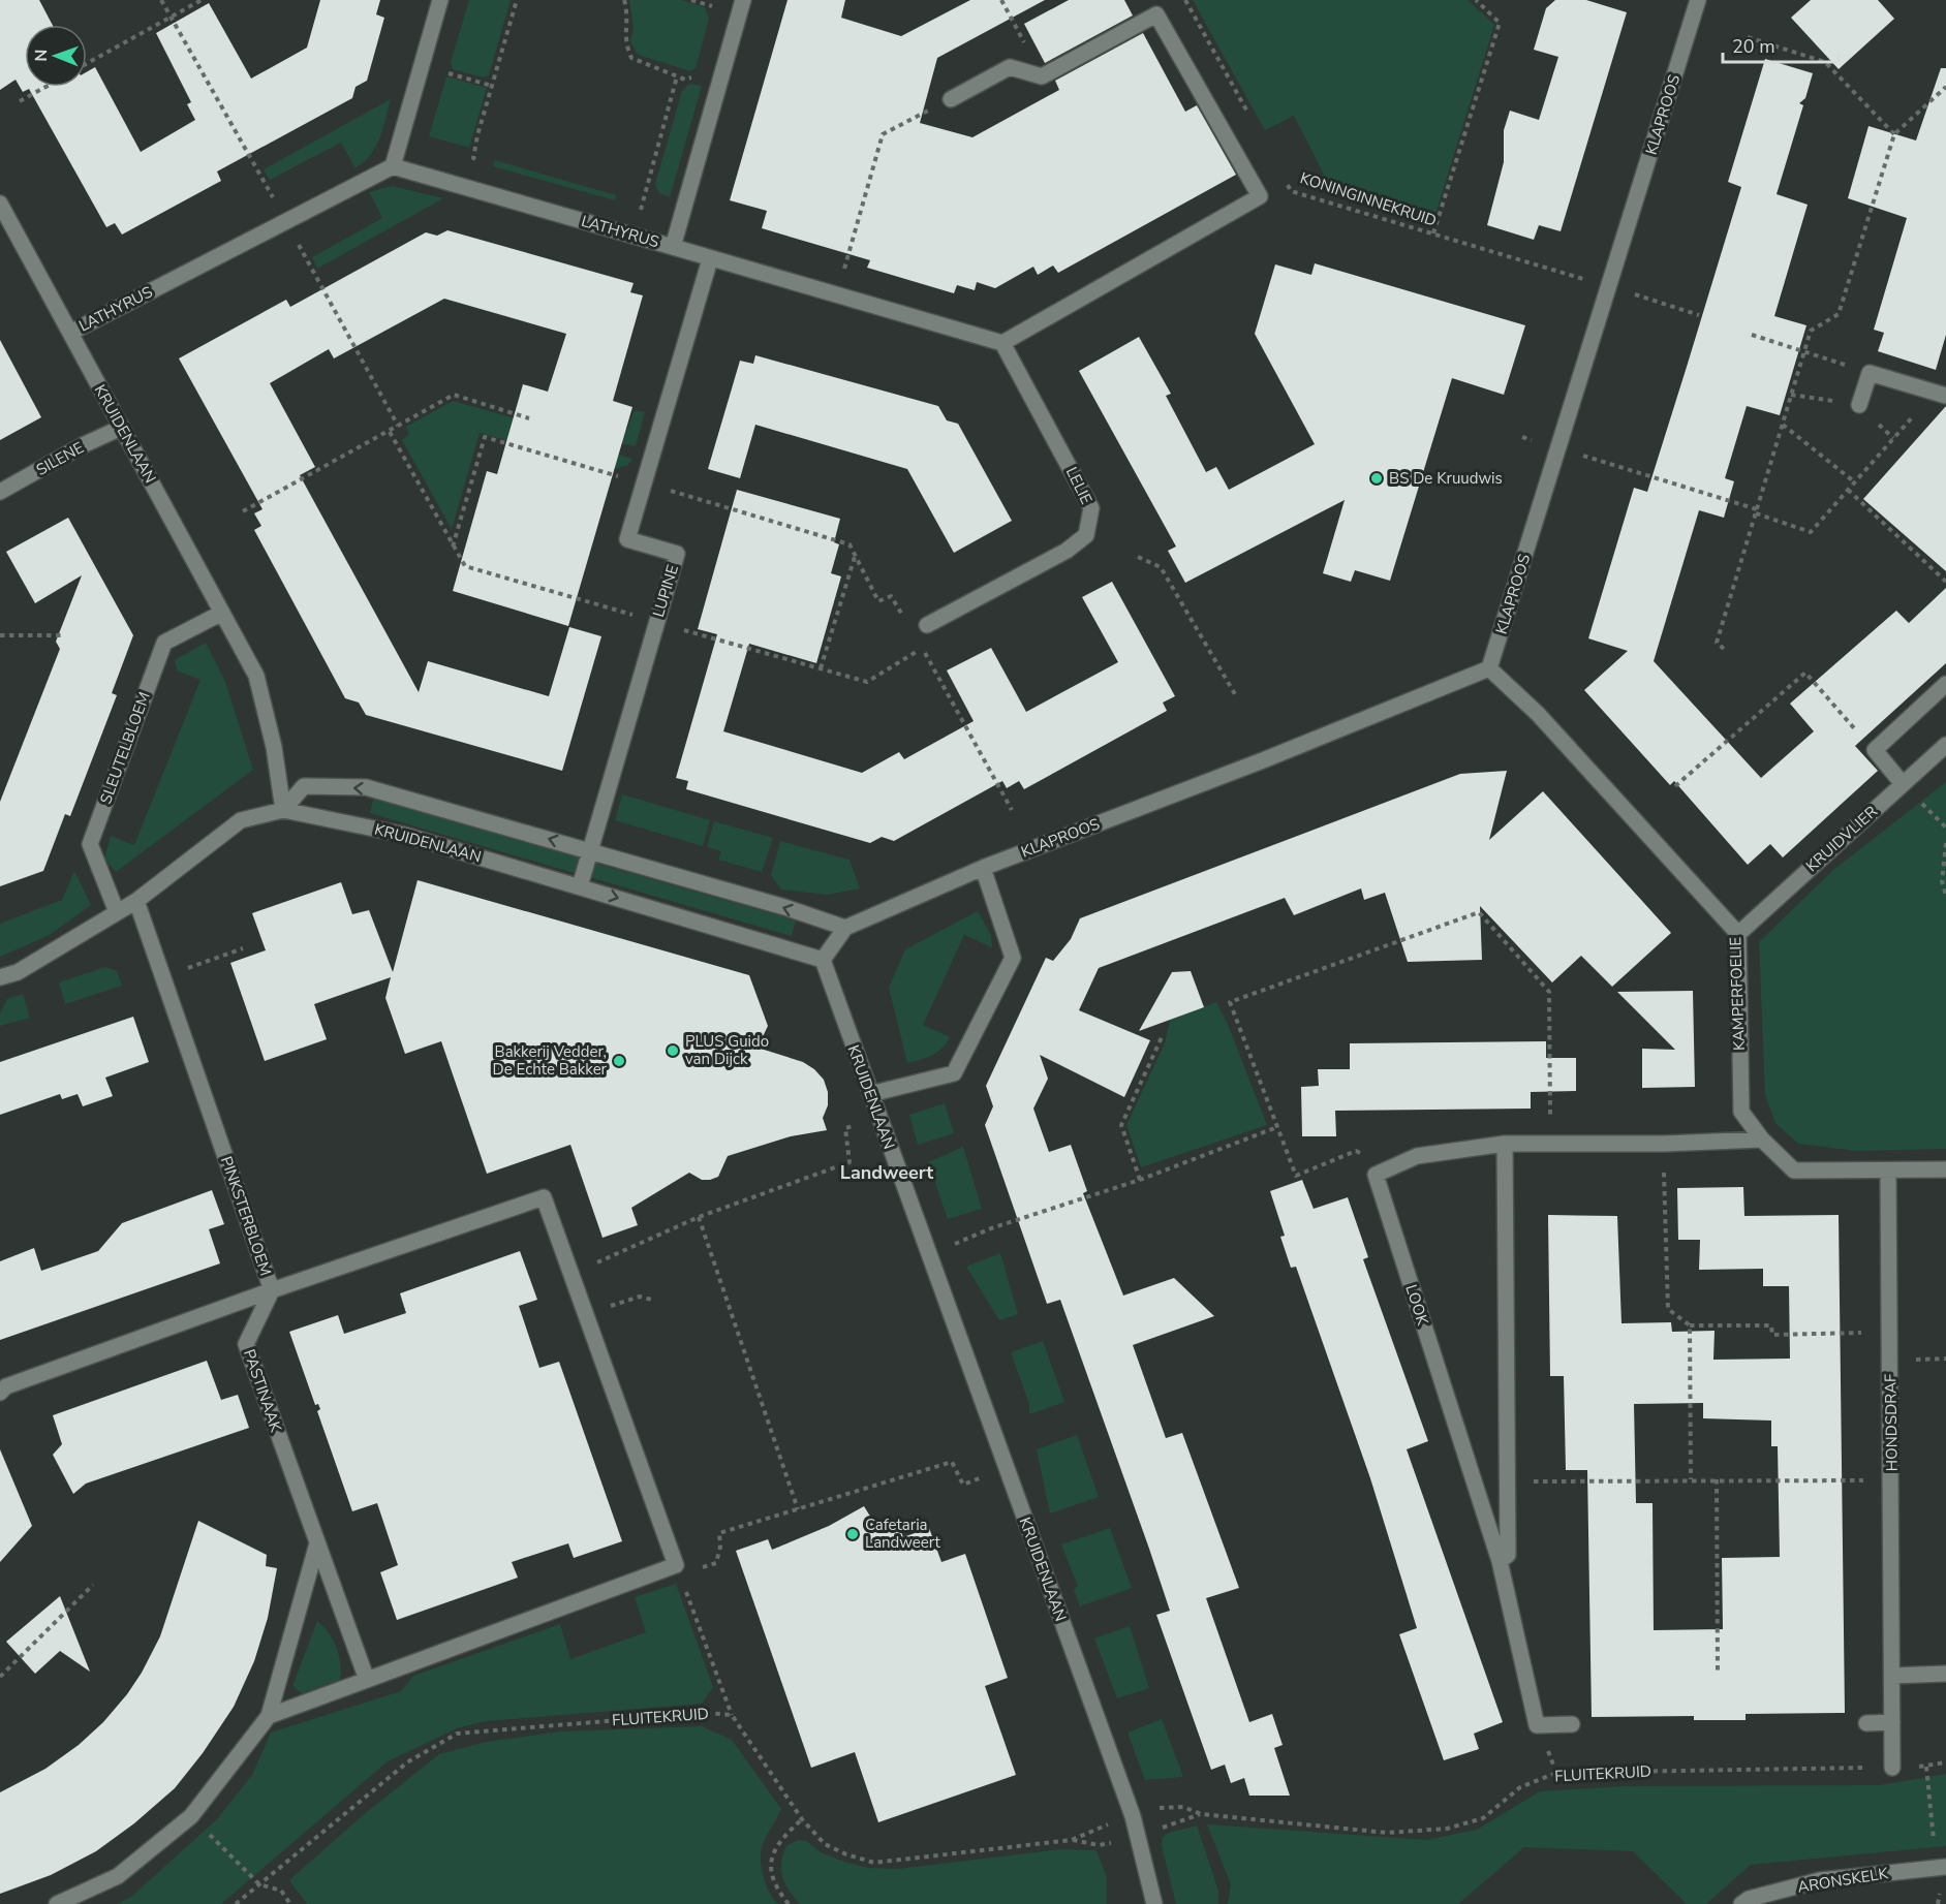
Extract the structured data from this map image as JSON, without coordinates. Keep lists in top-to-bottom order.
{
  "streets": {
    "street": [
      "KLAPROOS",
      "LATHYRUS",
      "KRUIDENLAAN",
      "SILENE",
      "LELIE",
      "LUPINE",
      "SLEUTELBLOEM",
      "KRUIDVLIER",
      "KAMPERFOELIE",
      "PINKSTERBLOEM",
      "LOOK",
      "PASTINAAK",
      "HONDSDRAF",
      "ARONSKELK"
    ],
    "path": ["KONINGINNEKRUID", "FLUITEKRUID"]
  },
  "crossings": [
    ["KLAPROOS", "KONINGINNEKRUID"],
    ["KLAPROOS", "KAMPERFOELIE"],
    ["LATHYRUS", "KRUIDENLAAN"],
    ["KRUIDENLAAN", "SILENE"],
    ["KRUIDENLAAN", "LUPINE"],
    ["KRUIDENLAAN", "SLEUTELBLOEM"],
    ["KRUIDVLIER", "KAMPERFOELIE"],
    ["KAMPERFOELIE", "HONDSDRAF"],
    ["PINKSTERBLOEM", "PASTINAAK"],
    ["HONDSDRAF", "FLUITEKRUID"]
  ],
  "districts": ["Landweert"],
  "places": [
    "BS De Kruudwis",
    "PLUS Guido van Dijck",
    "Bakkerij Vedder, De Echte Bakker",
    "Cafetaria Landweert"
  ],
  "scale_bar": "20 m",
  "north": "left"
}
